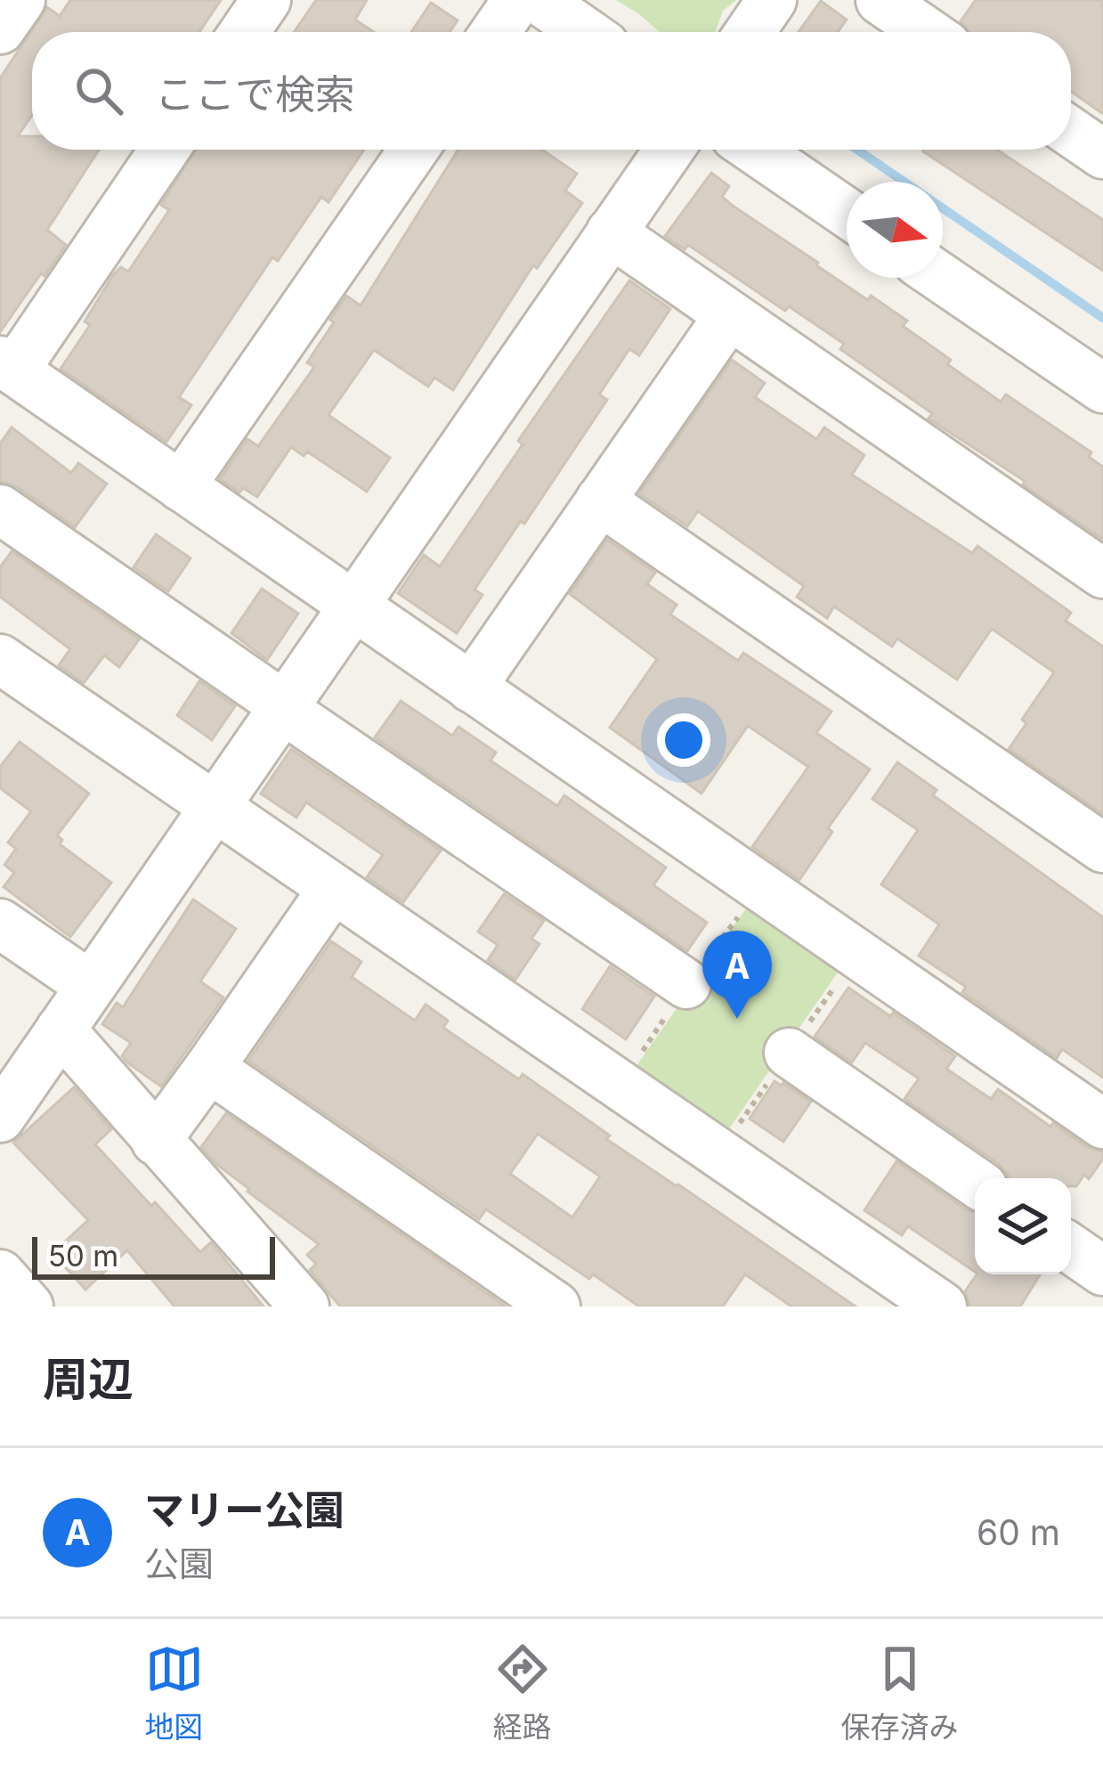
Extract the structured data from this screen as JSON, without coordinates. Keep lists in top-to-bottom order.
{
  "scale_bar": "50 m",
  "north": "right",
  "page": {
    "search": "ここで検索",
    "pins": "A",
    "scale": "50 m",
    "heading": "周辺",
    "list": [
      {
        "mark": "A",
        "name": "マリー公園",
        "note": "公園",
        "value": "60 m"
      }
    ],
    "nav": ["地図", "経路", "保存済み"]
  }
}
